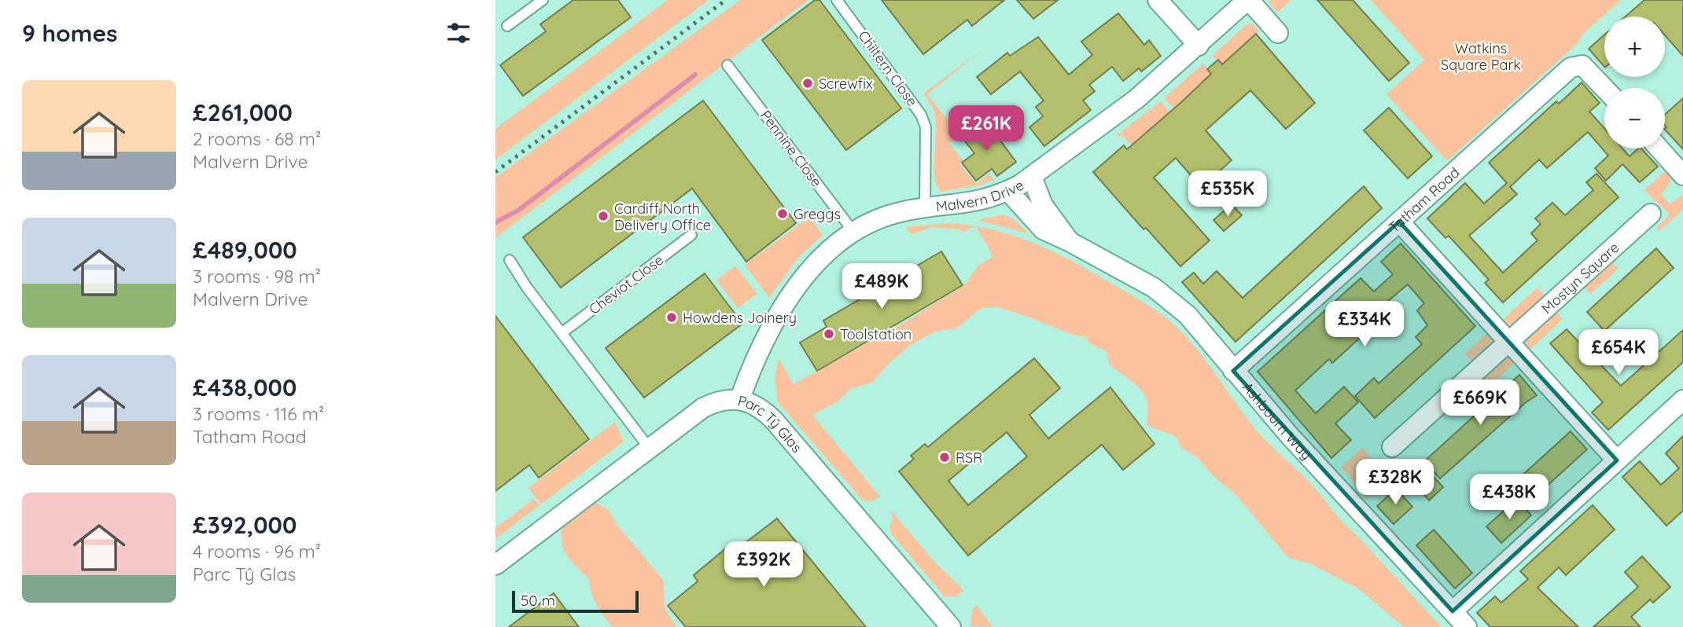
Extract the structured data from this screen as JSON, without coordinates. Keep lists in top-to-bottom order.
{
  "streets": {
    "street": [
      "Malvern Drive",
      "Tatham Road",
      "Mostyn Square",
      "Ashbourn Way",
      "Parc Tŷ Glas"
    ],
    "lane": ["Chiltern Close", "Pennine Close", "Cheviot Close"]
  },
  "crossings": [
    ["Chiltern Close", "Malvern Drive"],
    ["Pennine Close", "Malvern Drive"],
    ["Malvern Drive", "Ashbourn Way"],
    ["Malvern Drive", "Parc Tŷ Glas"],
    ["Tatham Road", "Ashbourn Way"]
  ],
  "parks": ["Watkins Square Park"],
  "places": [
    "Screwfix",
    "Greggs",
    "Cardiff North Delivery Office",
    "Howdens Joinery",
    "Toolstation",
    "RSR"
  ],
  "scale_bar": "50 m",
  "page": {
    "heading": "9 homes",
    "map_buttons": ["+", "−"],
    "list": [
      {
        "name": "£261,000",
        "note": "2 rooms · 68 m² · Malvern Drive"
      },
      {
        "name": "£489,000",
        "note": "3 rooms · 98 m² · Malvern Drive"
      },
      {
        "name": "£438,000",
        "note": "3 rooms · 116 m² · Tatham Road"
      },
      {
        "name": "£392,000",
        "note": "4 rooms · 96 m² · Parc Tŷ Glas"
      }
    ],
    "price": [
      "£261K",
      "£535K",
      "£489K",
      "£334K",
      "£654K",
      "£669K",
      "£328K",
      "£438K",
      "£392K"
    ],
    "scale": "50 m"
  }
}
